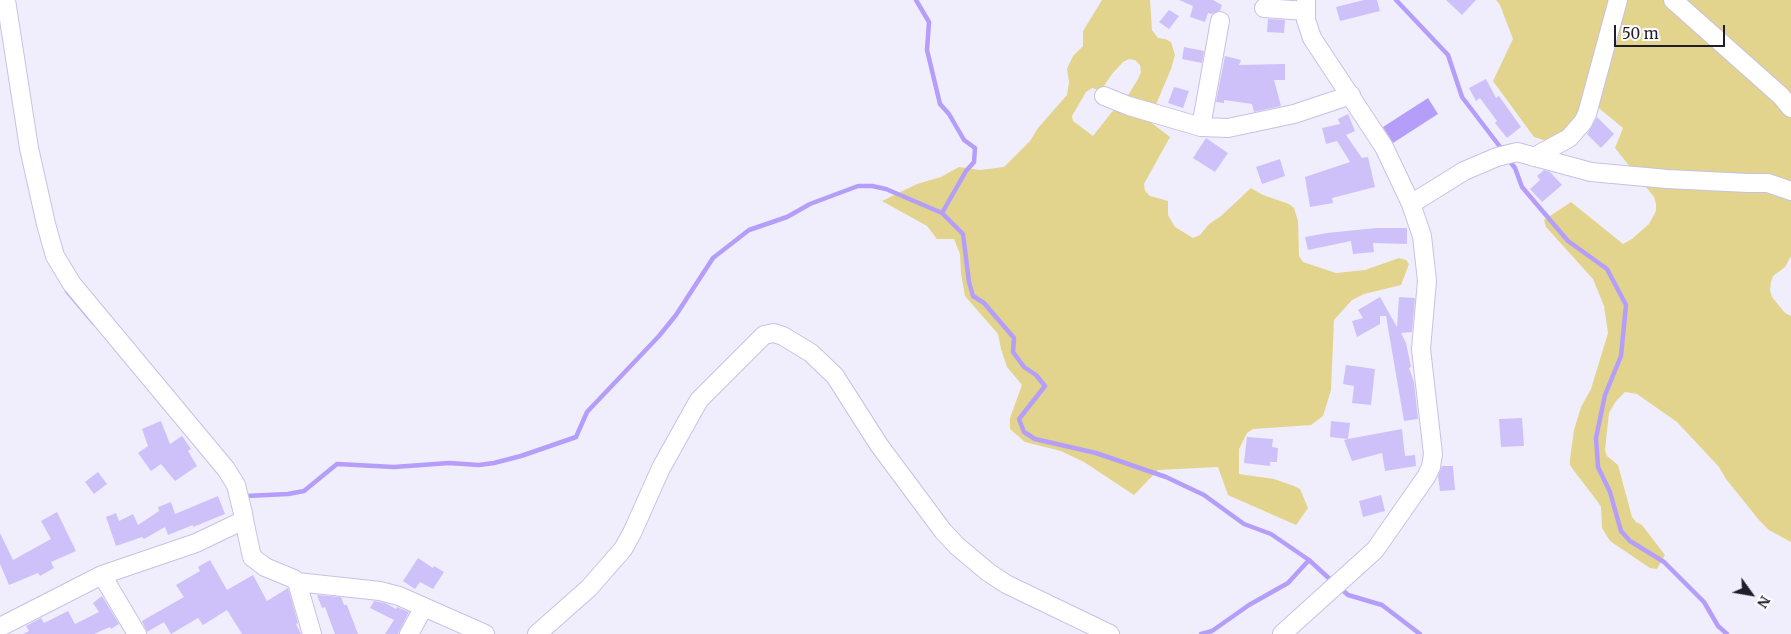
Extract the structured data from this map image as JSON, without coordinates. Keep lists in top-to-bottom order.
{
  "scale_bar": "50 m",
  "north": "bottom right"
}
